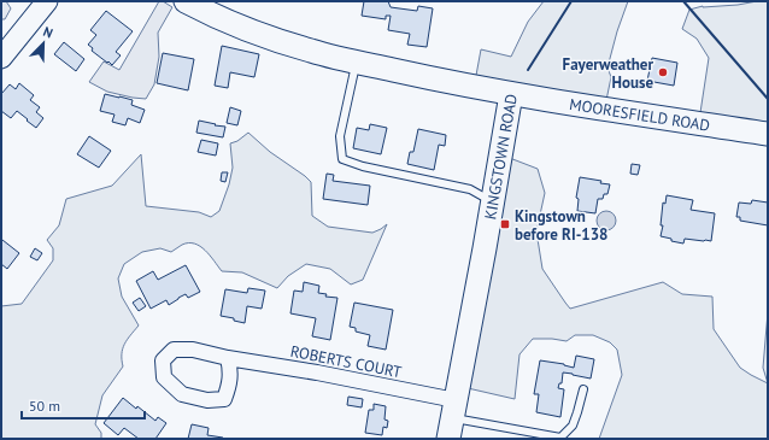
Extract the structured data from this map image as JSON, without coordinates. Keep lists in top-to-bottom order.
{
  "streets": {
    "main road": ["MOORESFIELD ROAD", "KINGSTOWN ROAD"],
    "street": ["ROBERTS COURT"]
  },
  "crossings": [
    ["MOORESFIELD ROAD", "KINGSTOWN ROAD"],
    ["KINGSTOWN ROAD", "ROBERTS COURT"]
  ],
  "places": {
    "other": ["Fayerweather House"],
    "transit": ["Kingstown before RI-138"]
  },
  "scale_bar": "50 m",
  "north": "top right"
}
